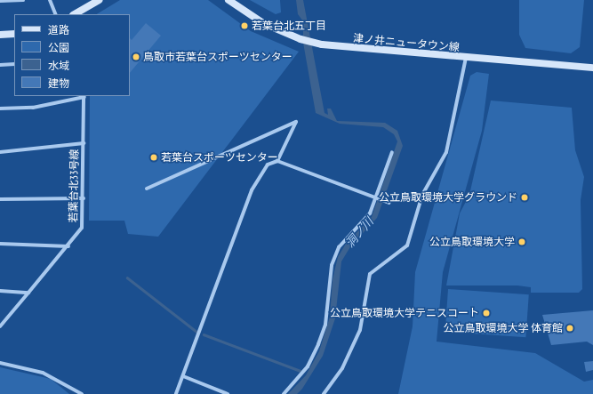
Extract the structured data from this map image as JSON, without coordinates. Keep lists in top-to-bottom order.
{
  "streets": {
    "street": ["津ノ井ニュータウン線", "若葉台北33号線"]
  },
  "water": ["洞ノ川"],
  "places": [
    "若葉台北五丁目",
    "鳥取市若葉台スポーツセンター",
    "若葉台スポーツセンター",
    "公立鳥取環境大学グラウンド",
    "公立鳥取環境大学",
    "公立鳥取環境大学テニスコート",
    "公立鳥取環境大学 体育館"
  ],
  "legend": [
    "道路",
    "公園",
    "水域",
    "建物"
  ]
}
